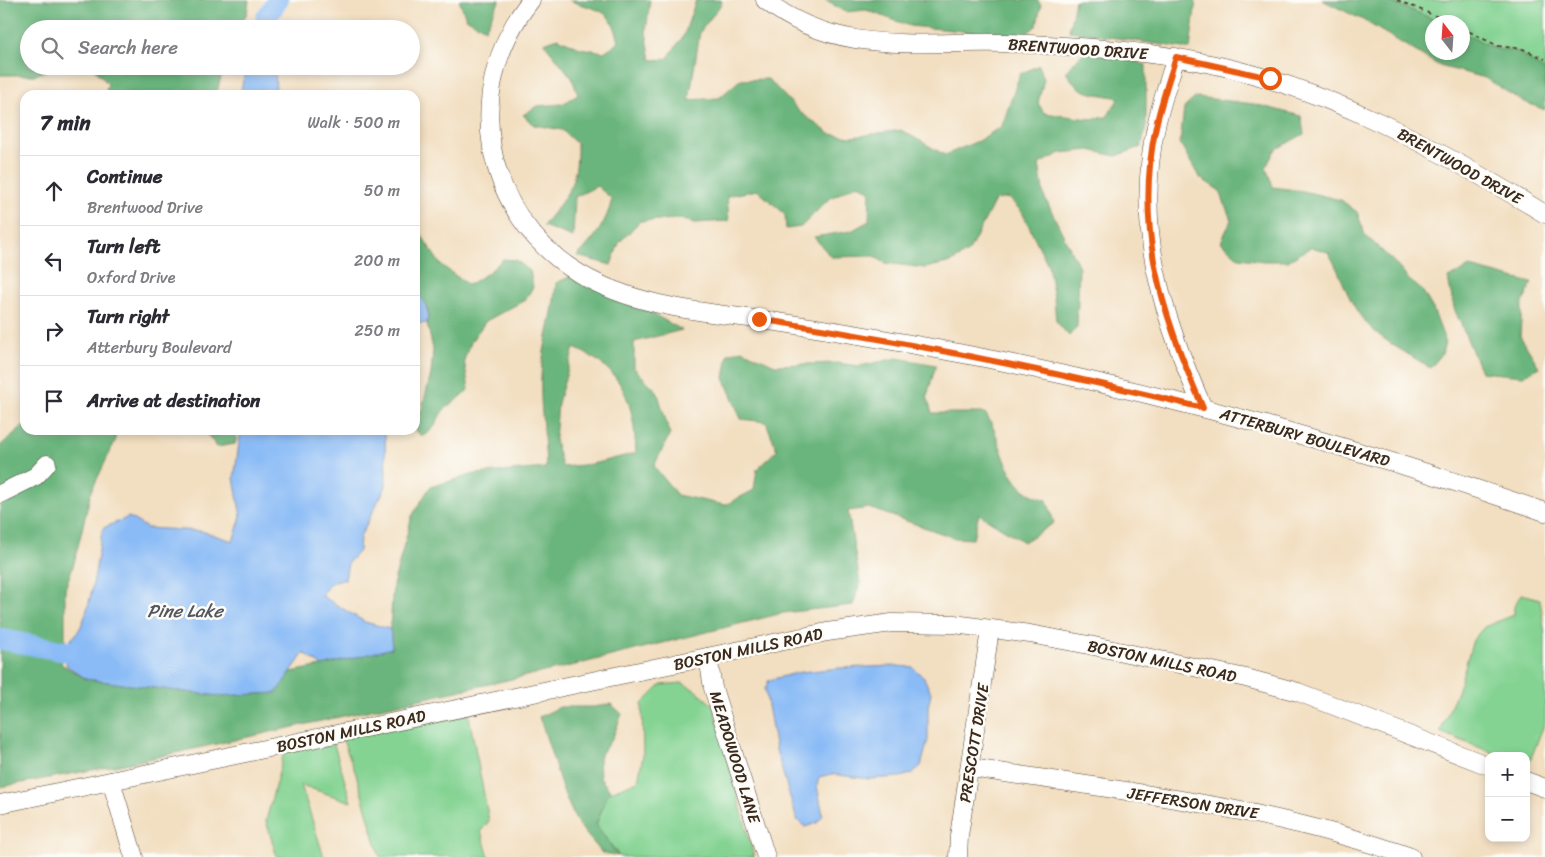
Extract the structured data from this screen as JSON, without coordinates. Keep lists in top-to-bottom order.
{
  "streets": {
    "street": [
      "BRENTWOOD DRIVE",
      "ATTERBURY BOULEVARD",
      "BOSTON MILLS ROAD",
      "PRESCOTT DRIVE",
      "MEADOWOOD LANE",
      "JEFFERSON DRIVE"
    ]
  },
  "crossings": [
    ["BOSTON MILLS ROAD", "PRESCOTT DRIVE"],
    ["BOSTON MILLS ROAD", "MEADOWOOD LANE"],
    ["PRESCOTT DRIVE", "JEFFERSON DRIVE"]
  ],
  "water": ["Pine Lake"],
  "north": "top",
  "page": {
    "search": "Search here",
    "heading": ["7 min", "Walk · 500 m"],
    "list": [
      ["Continue", "Brentwood Drive", "50 m"],
      ["Turn left", "Oxford Drive", "200 m"],
      ["Turn right", "Atterbury Boulevard", "250 m"],
      "Arrive at destination"
    ],
    "map_buttons": ["+", "−"]
  }
}
